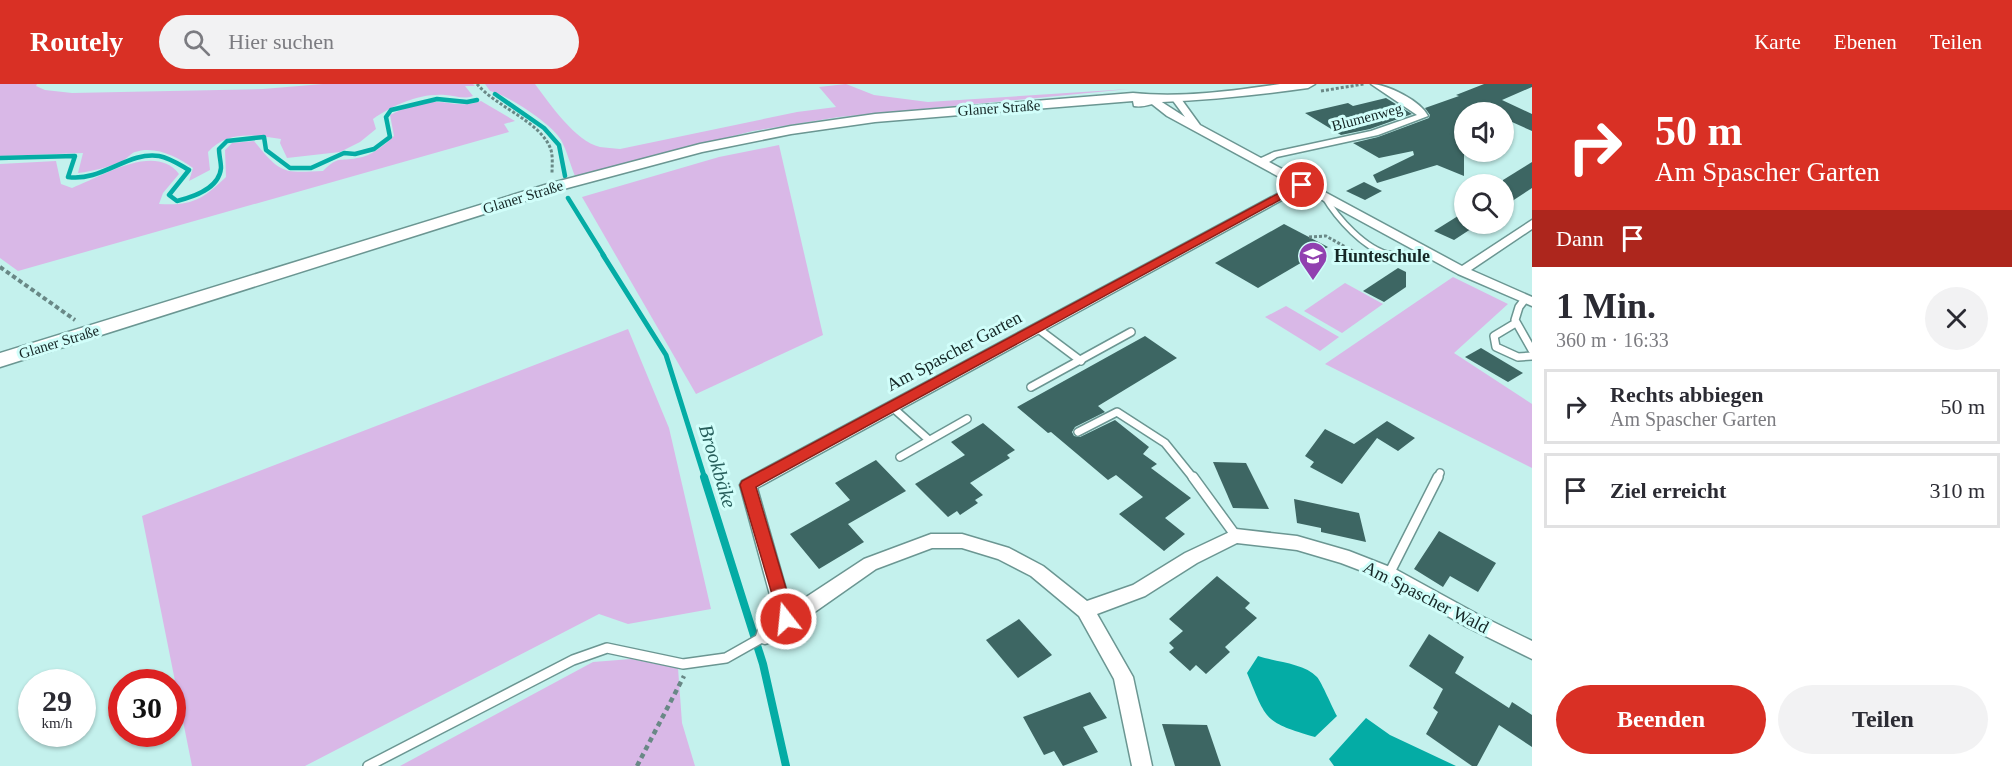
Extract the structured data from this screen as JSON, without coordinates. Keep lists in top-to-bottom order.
{
  "streets": {
    "street": [
      "Glaner Straße",
      "Blumenweg",
      "Am Spascher Garten",
      "Am Spascher Wald"
    ]
  },
  "water": ["Brookbäke"],
  "places": {
    "school or university": ["Hunteschule"]
  },
  "page": {
    "header": "Routely",
    "search": "Hier suchen",
    "nav": ["Karte", "Ebenen", "Teilen"],
    "turn": ["50 m", "Am Spascher Garten"],
    "then": "Dann",
    "heading": ["1 Min.", "360 m · 16:33"],
    "list": [
      {
        "name": "Rechts abbiegen",
        "note": "Am Spascher Garten",
        "value": "50 m"
      },
      {
        "name": "Ziel erreicht",
        "value": "310 m"
      }
    ],
    "speed": "29 km/h",
    "limit": "30",
    "buttons": ["Beenden", "Teilen"]
  }
}
